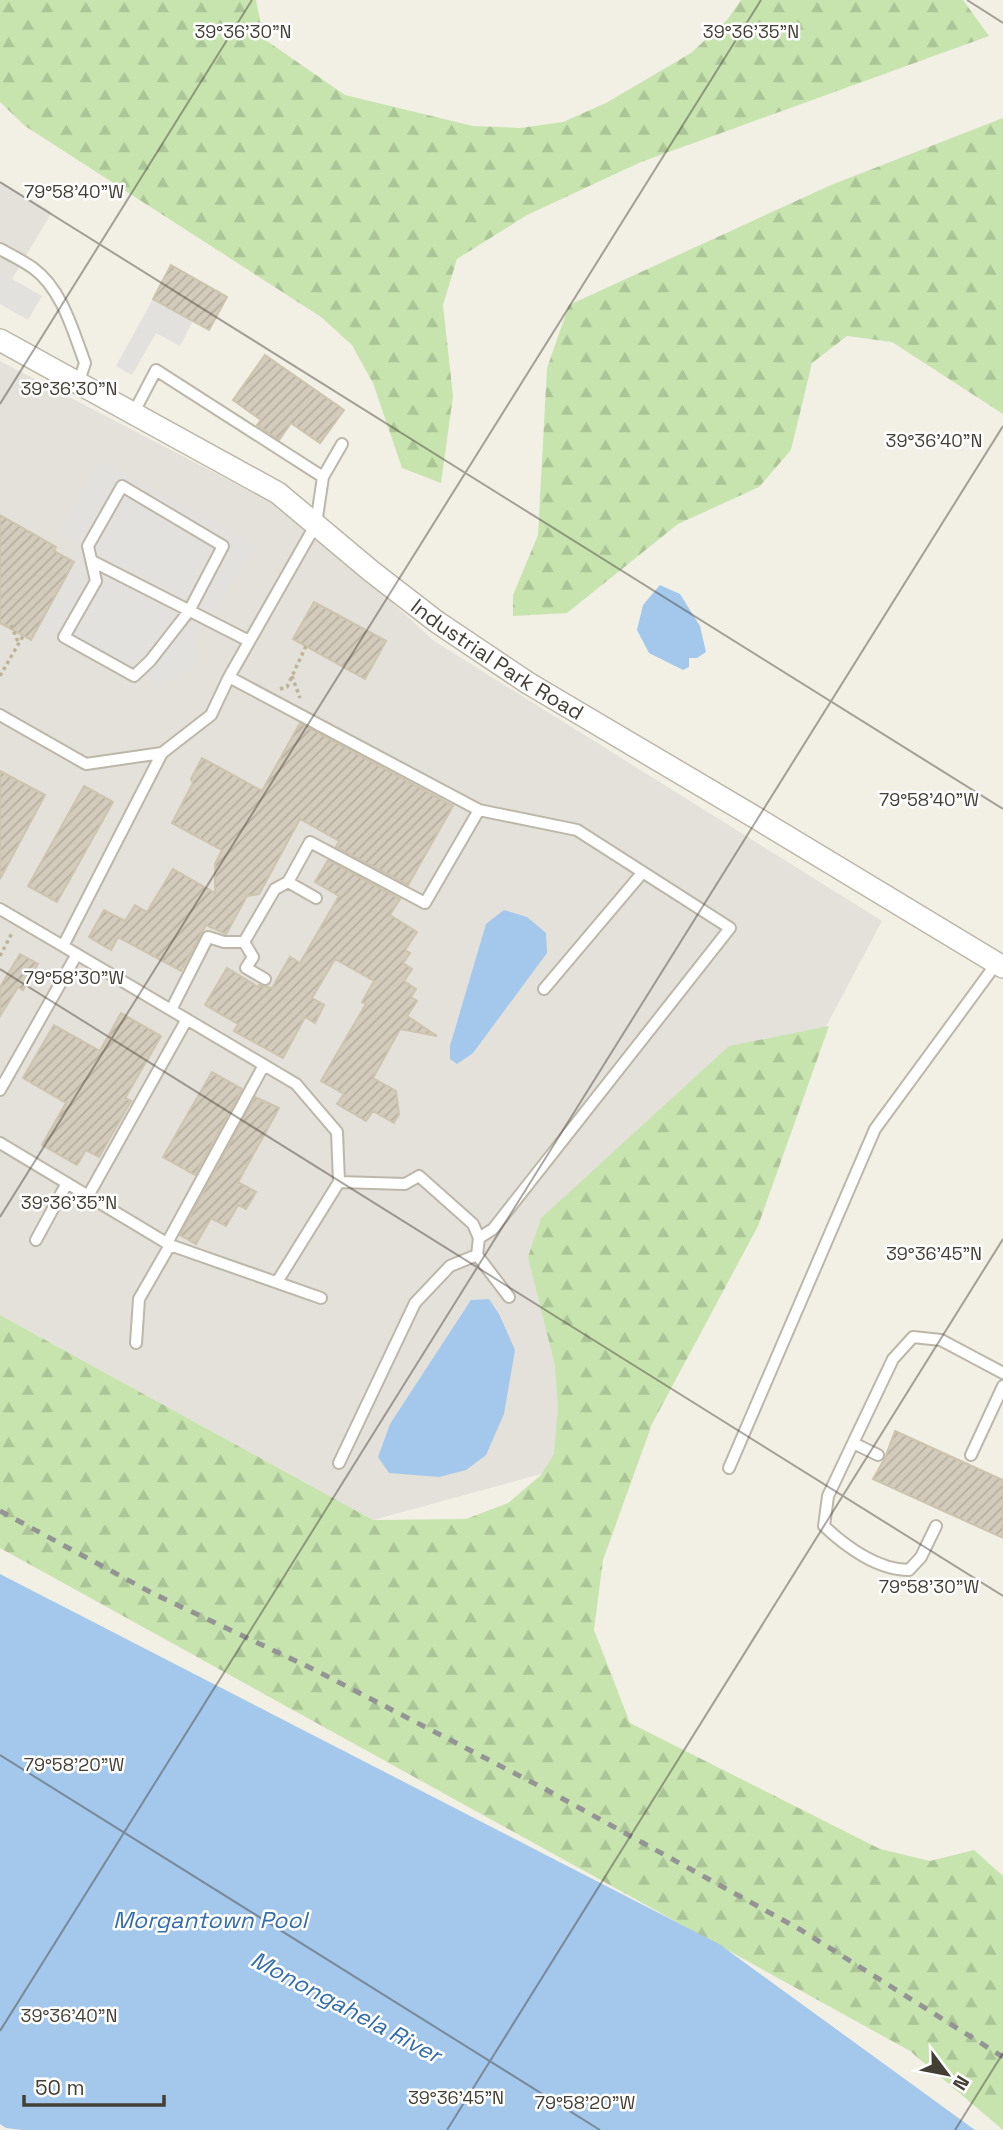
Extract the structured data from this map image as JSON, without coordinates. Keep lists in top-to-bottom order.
{
  "streets": {
    "street": ["Industrial Park Road"]
  },
  "water": ["Morgantown Pool", "Monongahela River"],
  "scale_bar": "50 m",
  "north": "bottom right",
  "coordinates": [
    "39°36'30\"N",
    "39°36'35\"N",
    "79°58'40\"W",
    "39°36'40\"N",
    "79°58'30\"W",
    "39°36'45\"N",
    "79°58'20\"W"
  ]
}
